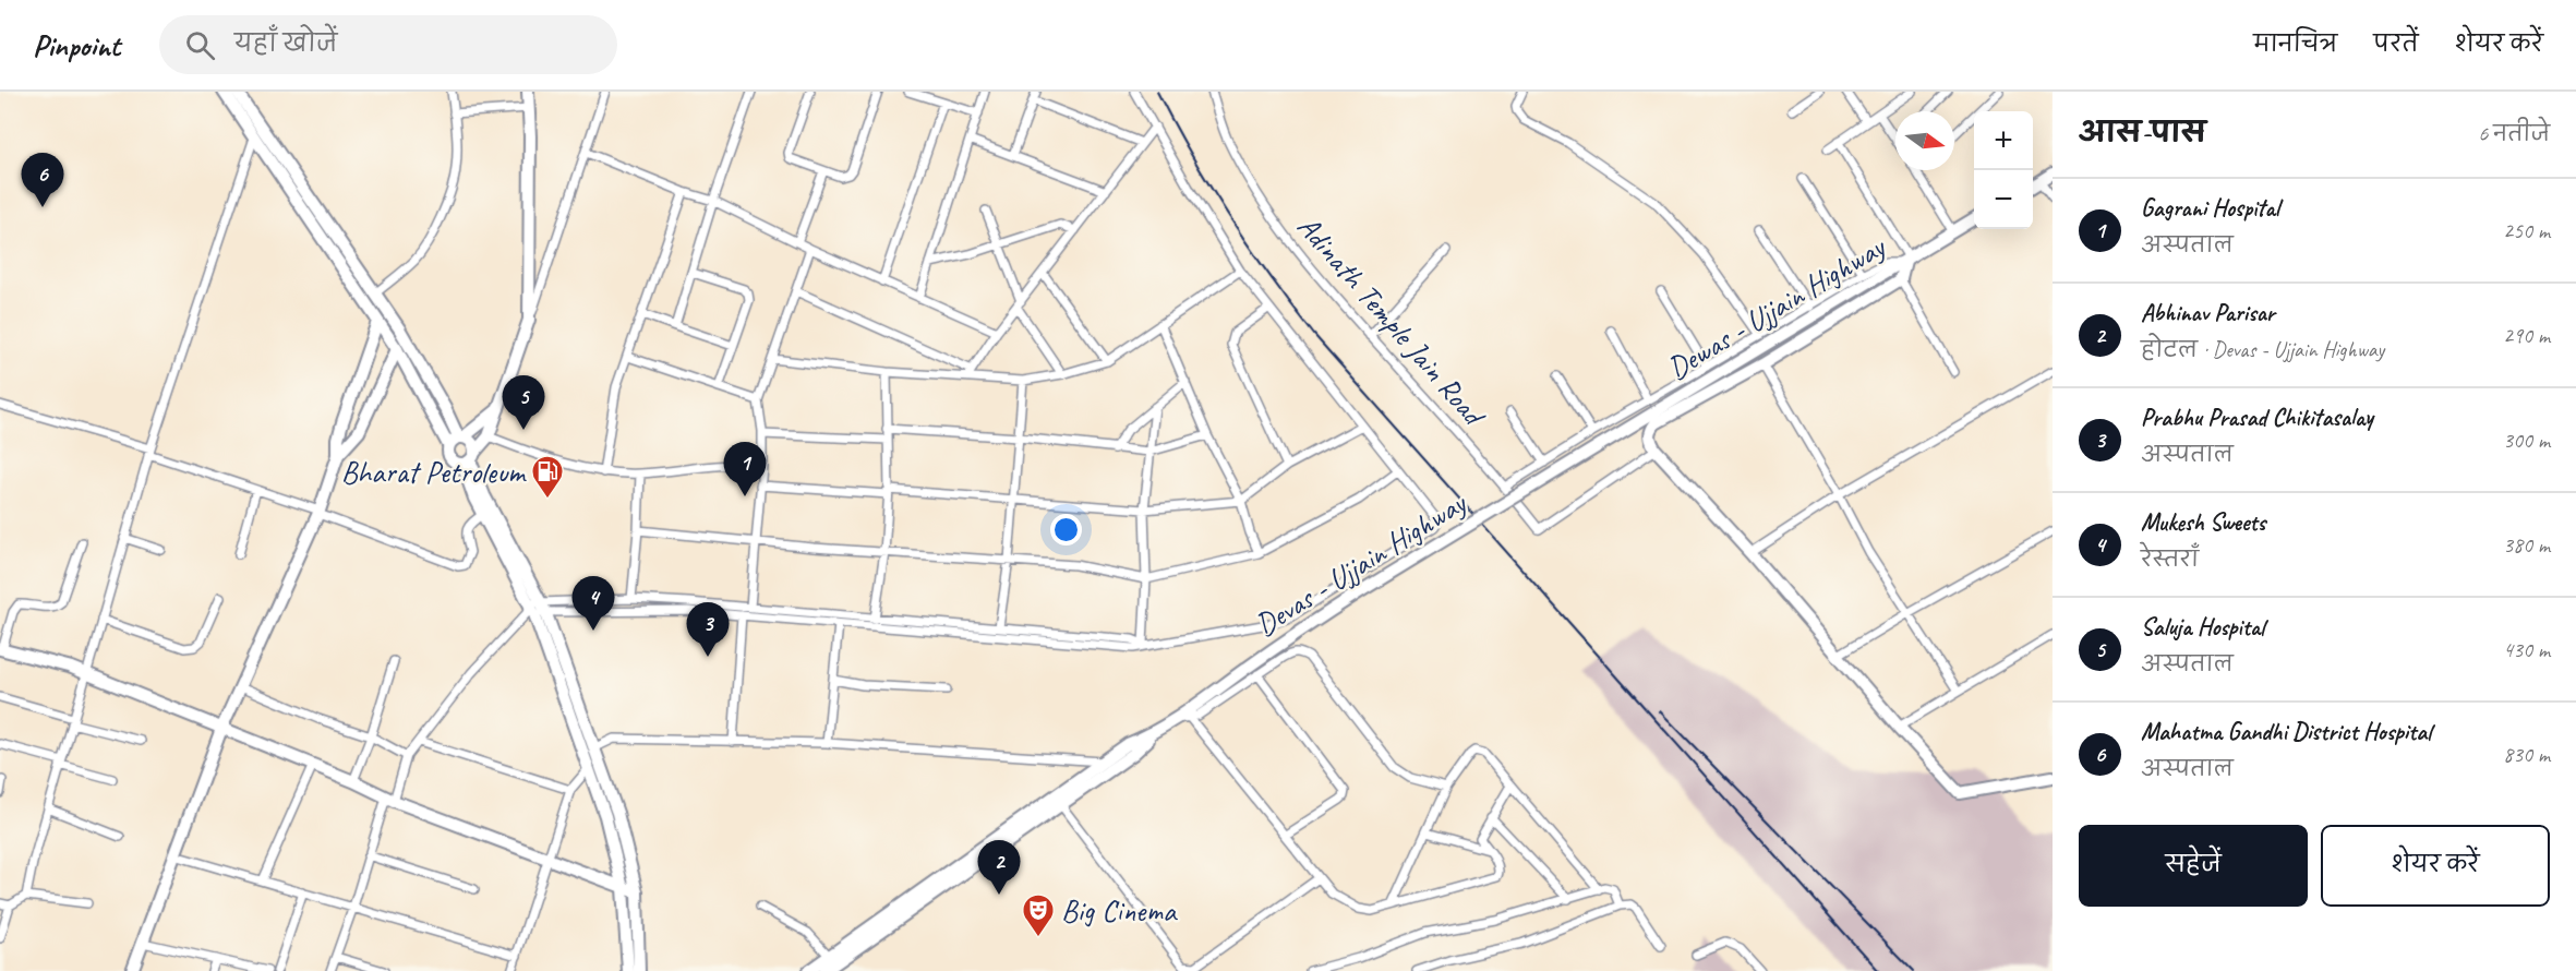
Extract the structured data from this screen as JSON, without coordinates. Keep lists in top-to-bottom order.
{
  "streets": {
    "main road": ["Dewas - Ujjain Highway", "Devas - Ujjain Highway"],
    "street": ["Adinath Temple Jain Road"]
  },
  "crossings": [
    ["Dewas - Ujjain Highway", "Devas - Ujjain Highway"]
  ],
  "places": {
    "fuel station": ["Bharat Petroleum"],
    "theatre": ["Big Cinema"]
  },
  "north": "right",
  "page": {
    "header": "Pinpoint",
    "search": "यहाँ खोजें",
    "nav": ["मानचित्र", "परतें", "शेयर करें"],
    "heading": ["आस-पास", "6 नतीजे"],
    "map_buttons": ["+", "−"],
    "pins": [
      "6",
      "5",
      "1",
      "4",
      "3",
      "2"
    ],
    "list": [
      {
        "mark": "1",
        "name": "Gagrani Hospital",
        "note": "अस्पताल",
        "value": "250 m"
      },
      {
        "mark": "2",
        "name": "Abhinav Parisar",
        "note": "होटल · Devas - Ujjain Highway",
        "value": "290 m"
      },
      {
        "mark": "3",
        "name": "Prabhu Prasad Chikitasalay",
        "note": "अस्पताल",
        "value": "300 m"
      },
      {
        "mark": "4",
        "name": "Mukesh Sweets",
        "note": "रेस्तराँ",
        "value": "380 m"
      },
      {
        "mark": "5",
        "name": "Saluja Hospital",
        "note": "अस्पताल",
        "value": "430 m"
      },
      {
        "mark": "6",
        "name": "Mahatma Gandhi District Hospital",
        "note": "अस्पताल",
        "value": "830 m"
      }
    ],
    "buttons": ["सहेजें", "शेयर करें"]
  }
}
